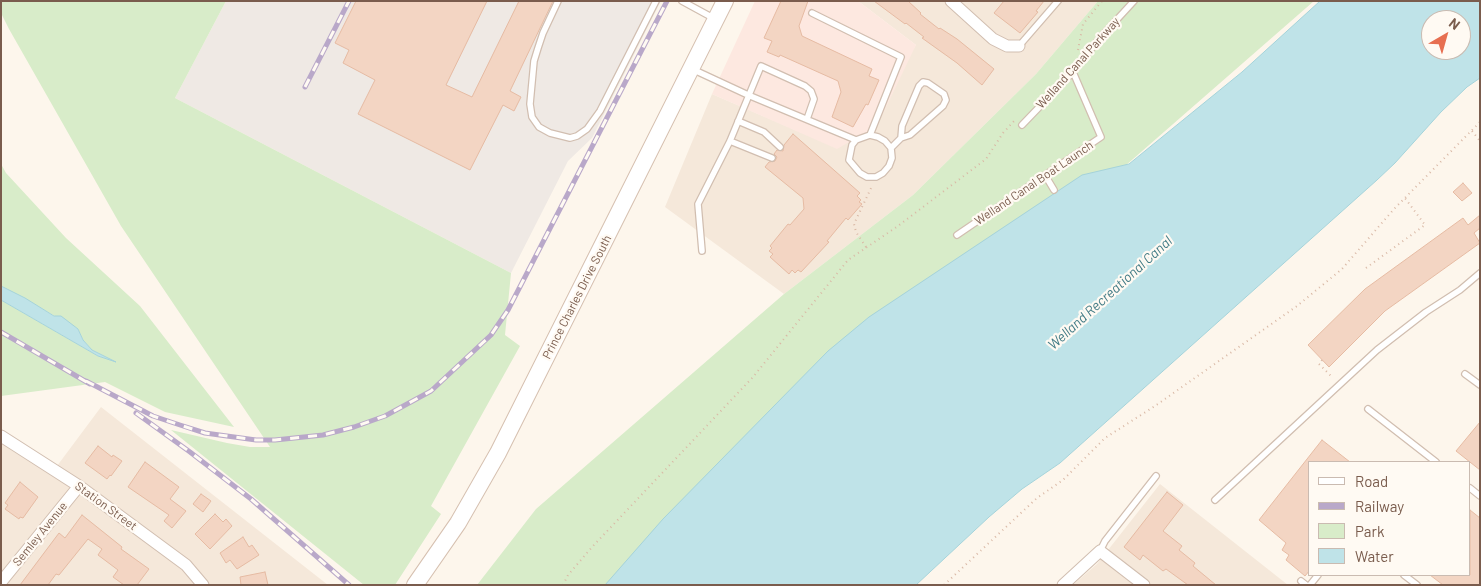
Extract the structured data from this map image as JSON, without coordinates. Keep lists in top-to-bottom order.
{
  "streets": {
    "main road": ["Prince Charles Drive South"],
    "street": ["Station Street", "Semley Avenue"],
    "lane": ["Welland Canal Parkway", "Welland Canal Boat Launch"]
  },
  "crossings": [
    ["Welland Canal Parkway", "Welland Canal Boat Launch"],
    ["Station Street", "Semley Avenue"]
  ],
  "water": ["Welland Recreational Canal"],
  "legend": [
    "Road",
    "Railway",
    "Park",
    "Water"
  ],
  "north": "top right"
}
